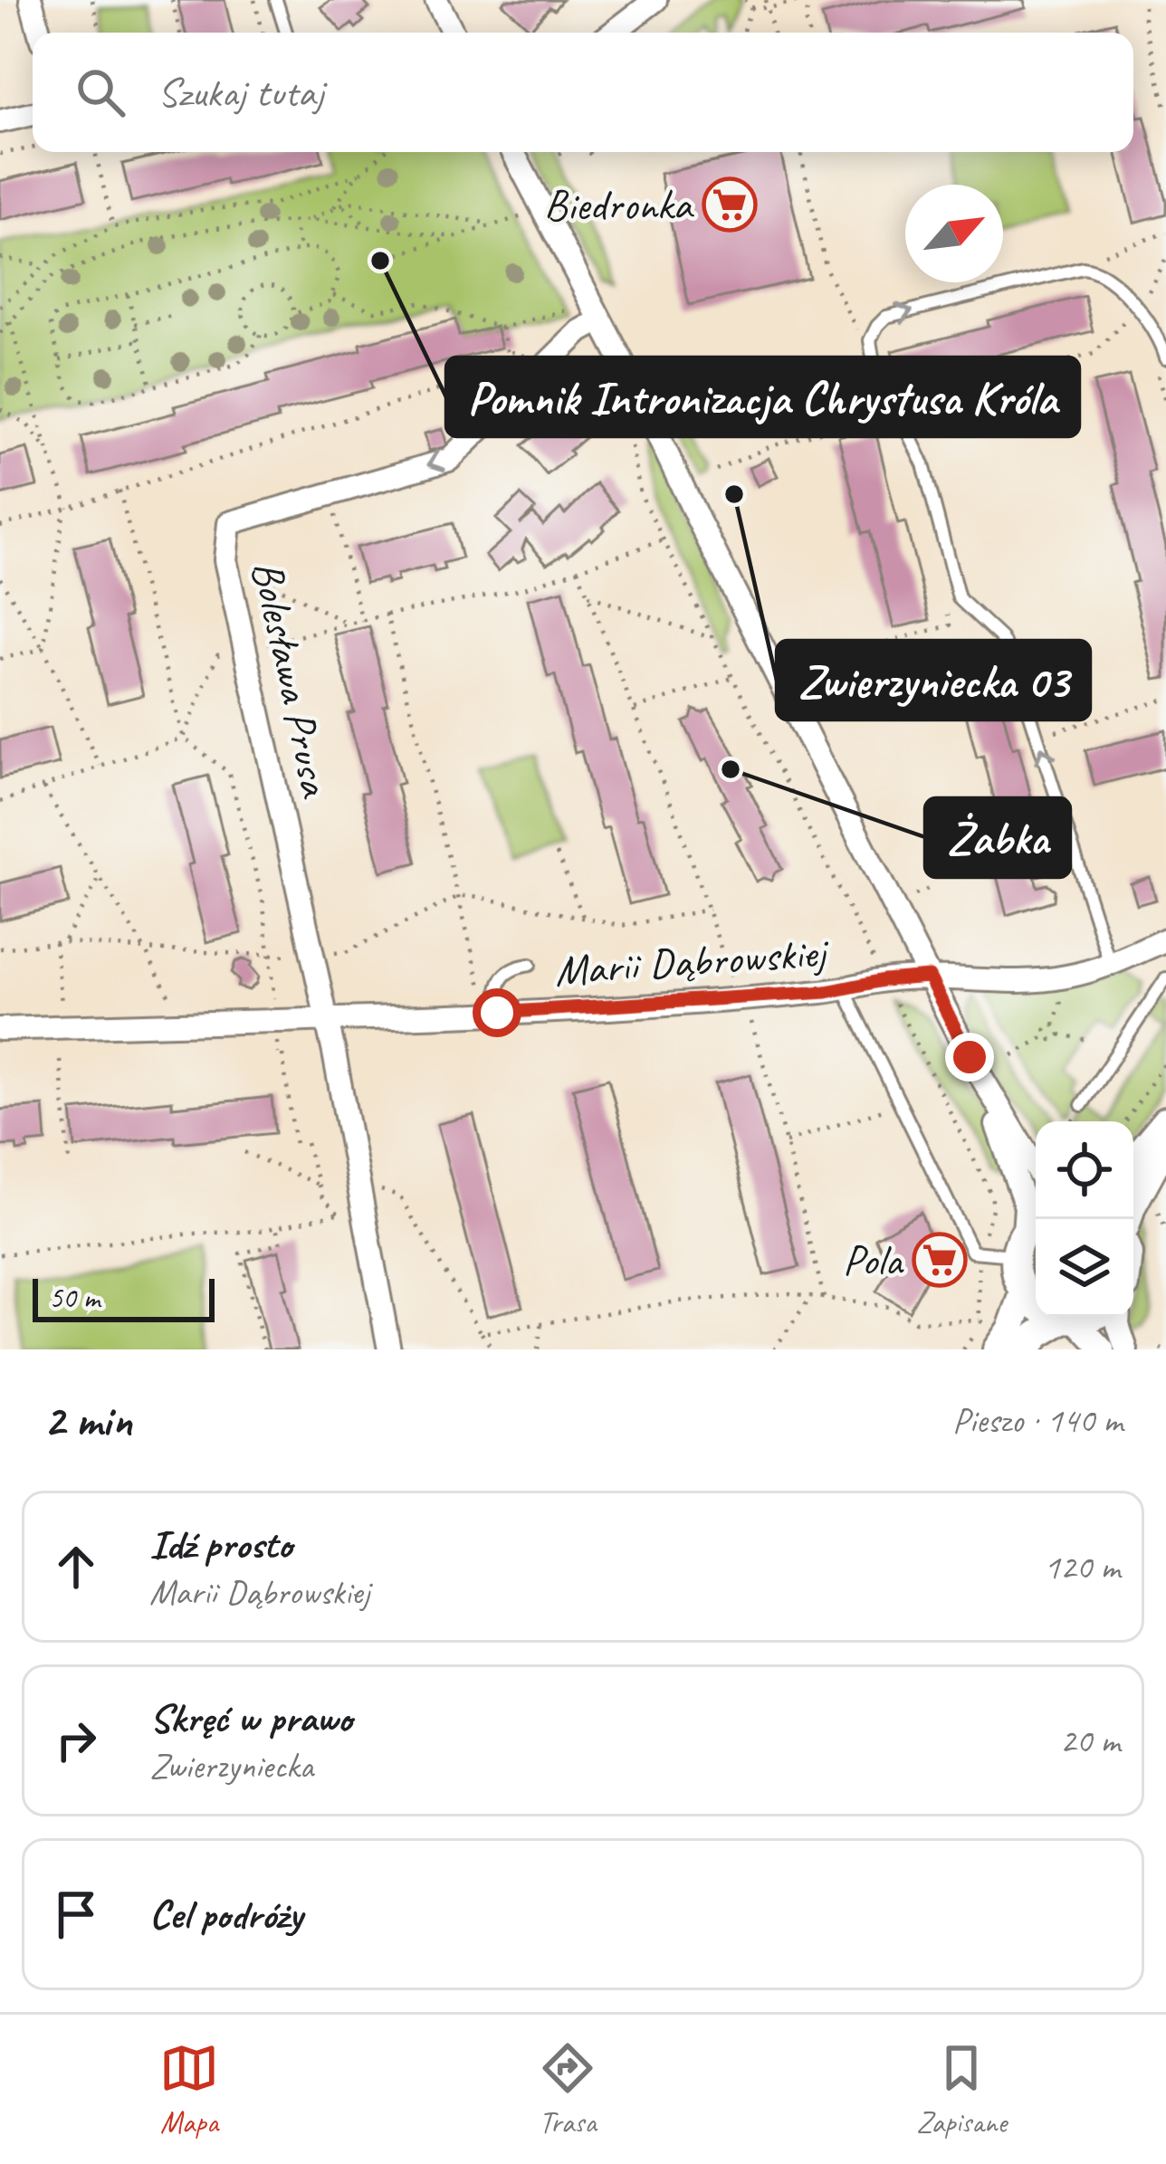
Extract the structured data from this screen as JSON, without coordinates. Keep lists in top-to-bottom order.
{
  "streets": {
    "street": ["Bolesława Prusa", "Marii Dąbrowskiej"]
  },
  "crossings": [
    ["Bolesława Prusa", "Marii Dąbrowskiej"]
  ],
  "places": {
    "supermarket": ["Biedronka", "Pola"],
    "other": ["Pomnik Intronizacja Chrystusa Króla", "Zwierzyniecka 03", "Żabka"]
  },
  "scale_bar": "50 m",
  "north": "top right",
  "page": {
    "search": "Szukaj tutaj",
    "scale": "50 m",
    "heading": ["2 min", "Pieszo · 140 m"],
    "list": [
      ["Idź prosto", "Marii Dąbrowskiej", "120 m"],
      ["Skręć w prawo", "Zwierzyniecka", "20 m"],
      "Cel podróży"
    ],
    "nav": ["Mapa", "Trasa", "Zapisane"]
  }
}
